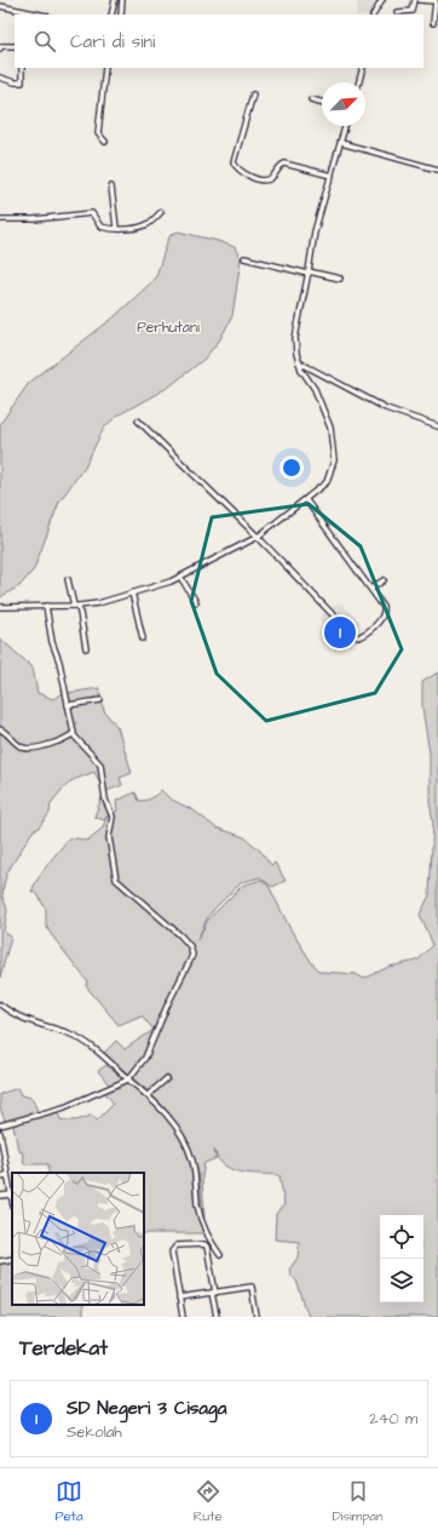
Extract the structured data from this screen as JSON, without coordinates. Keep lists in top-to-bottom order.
{
  "parks": ["Perhutani"],
  "north": "top right",
  "page": {
    "search": "Cari di sini",
    "pins": "1",
    "heading": "Terdekat",
    "list": [
      {
        "mark": "1",
        "name": "SD Negeri 3 Cisaga",
        "note": "Sekolah",
        "value": "240 m"
      }
    ],
    "nav": ["Peta", "Rute", "Disimpan"]
  }
}
